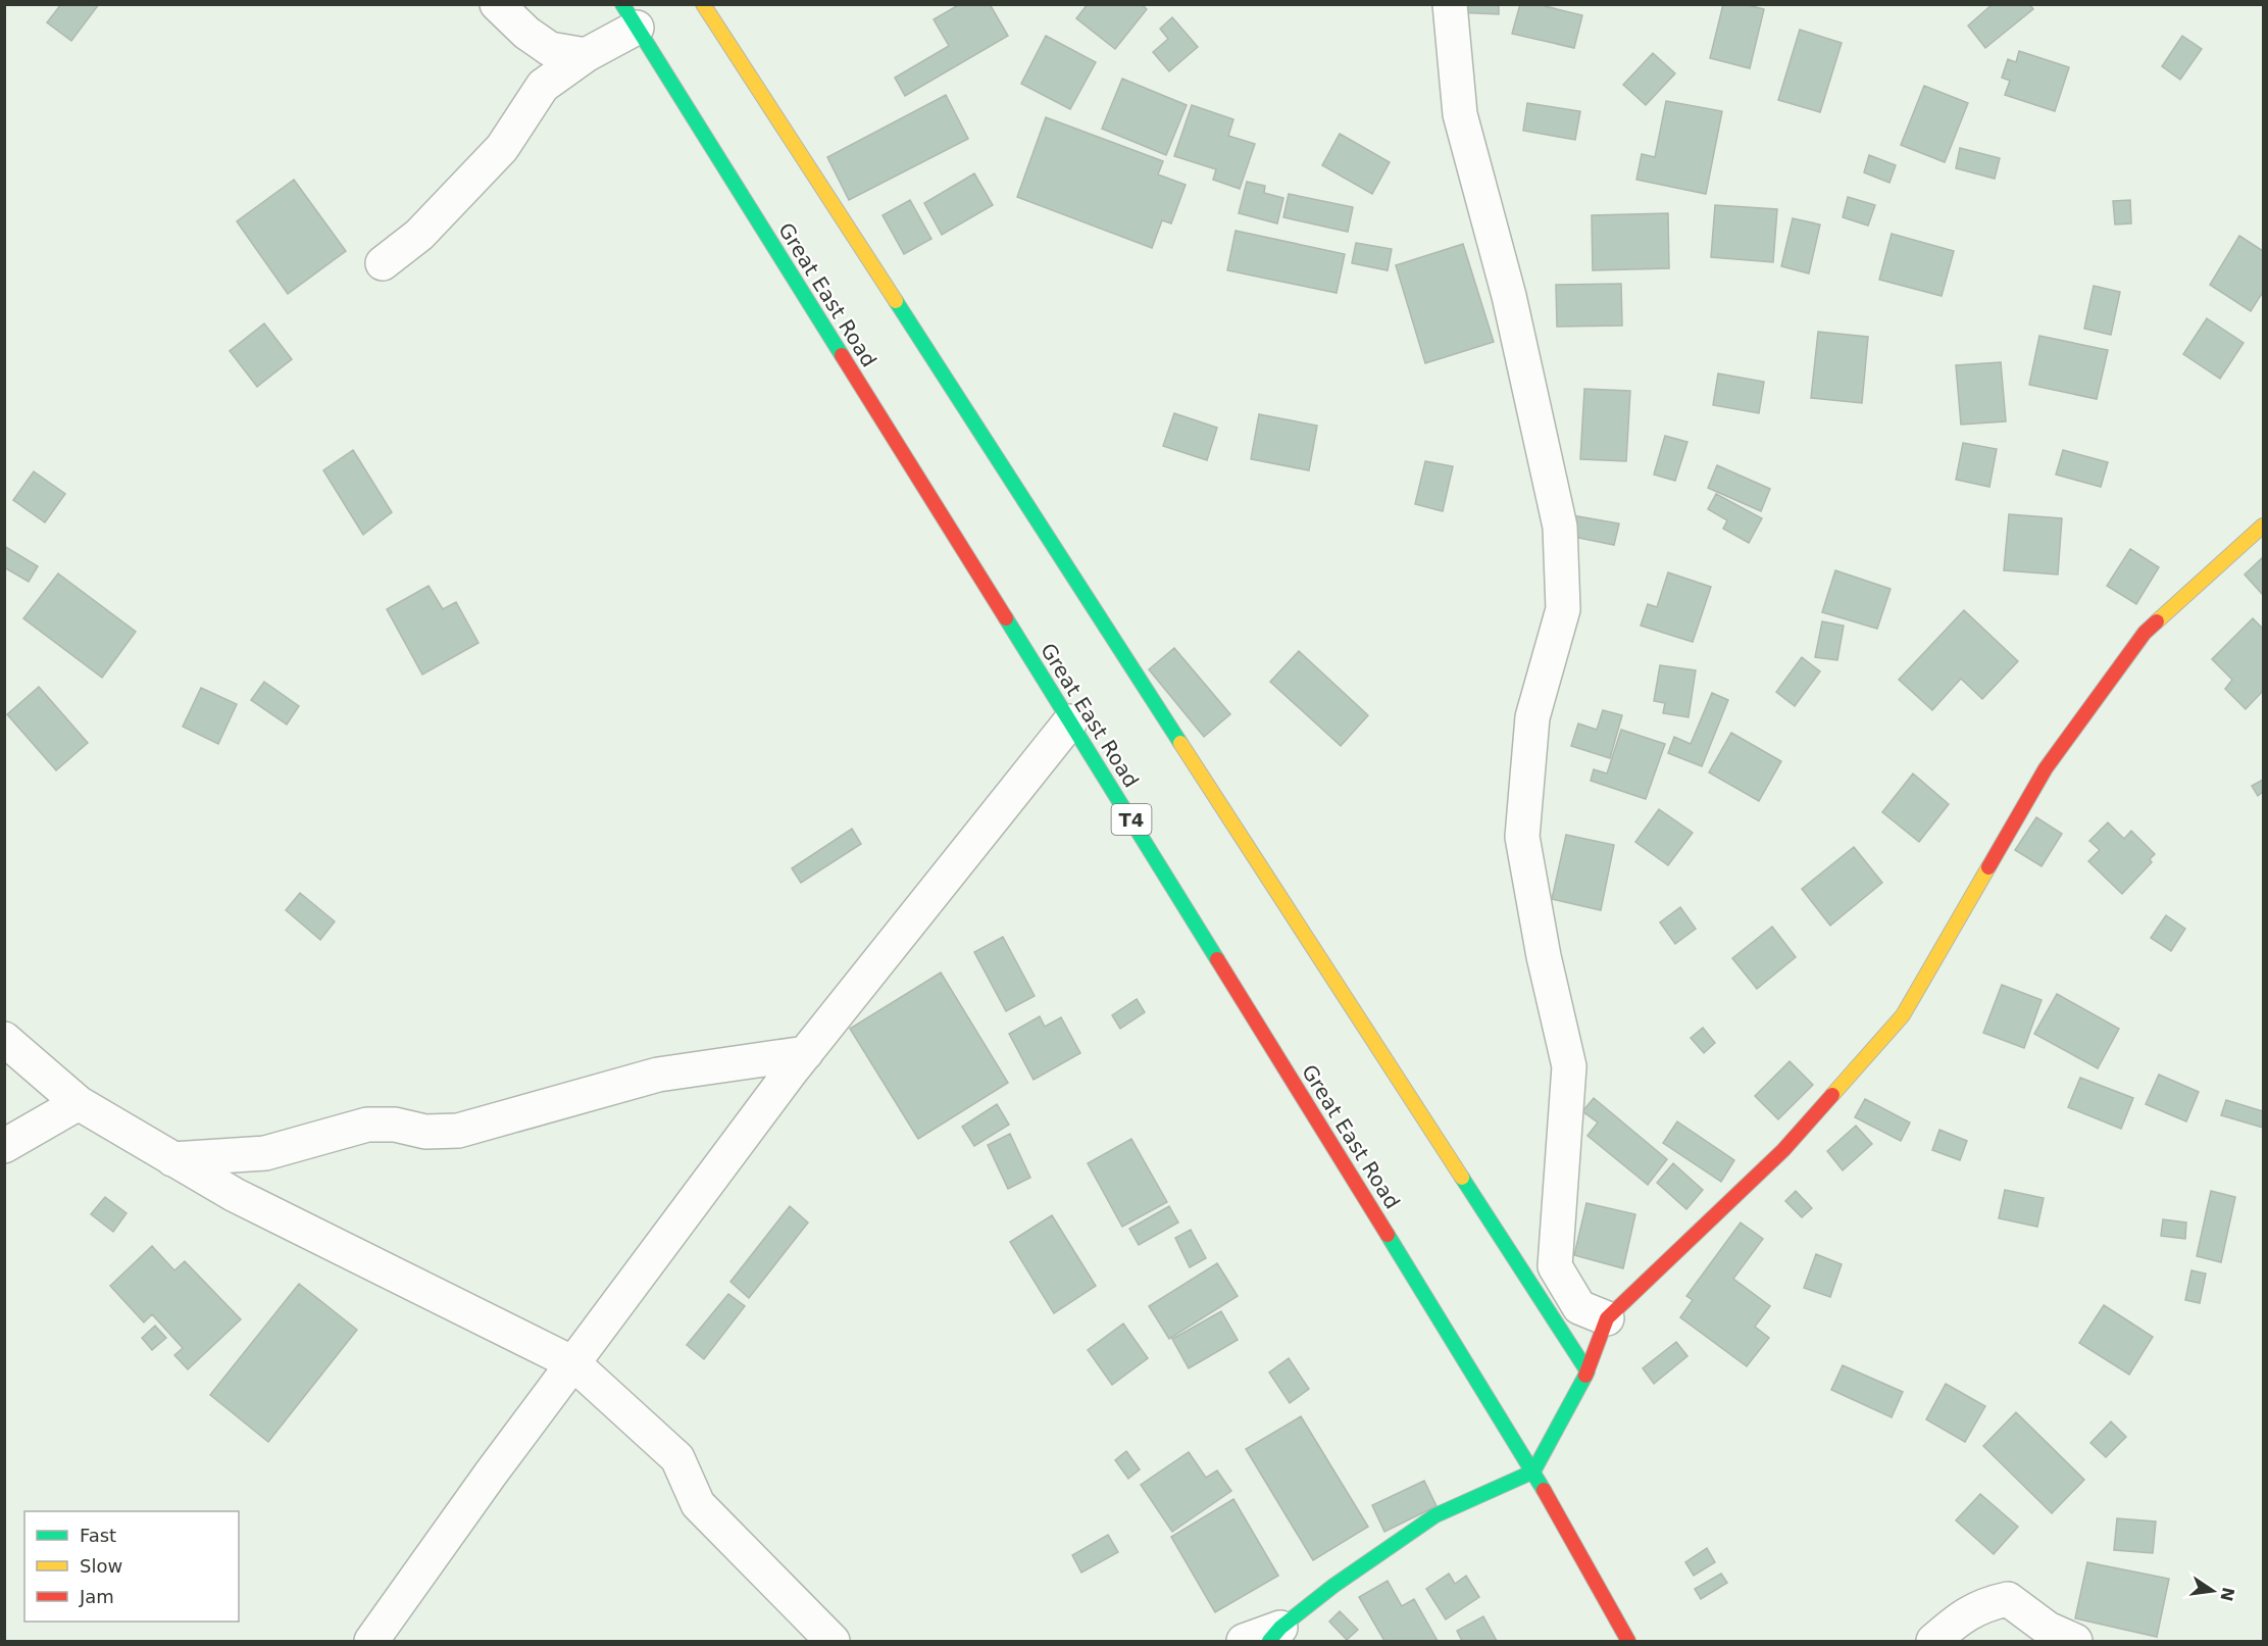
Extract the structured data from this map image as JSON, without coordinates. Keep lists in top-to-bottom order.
{
  "streets": {
    "main road": ["Great East Road", "T4"]
  },
  "legend": ["Fast", "Slow", "Jam"],
  "north": "right"
}
